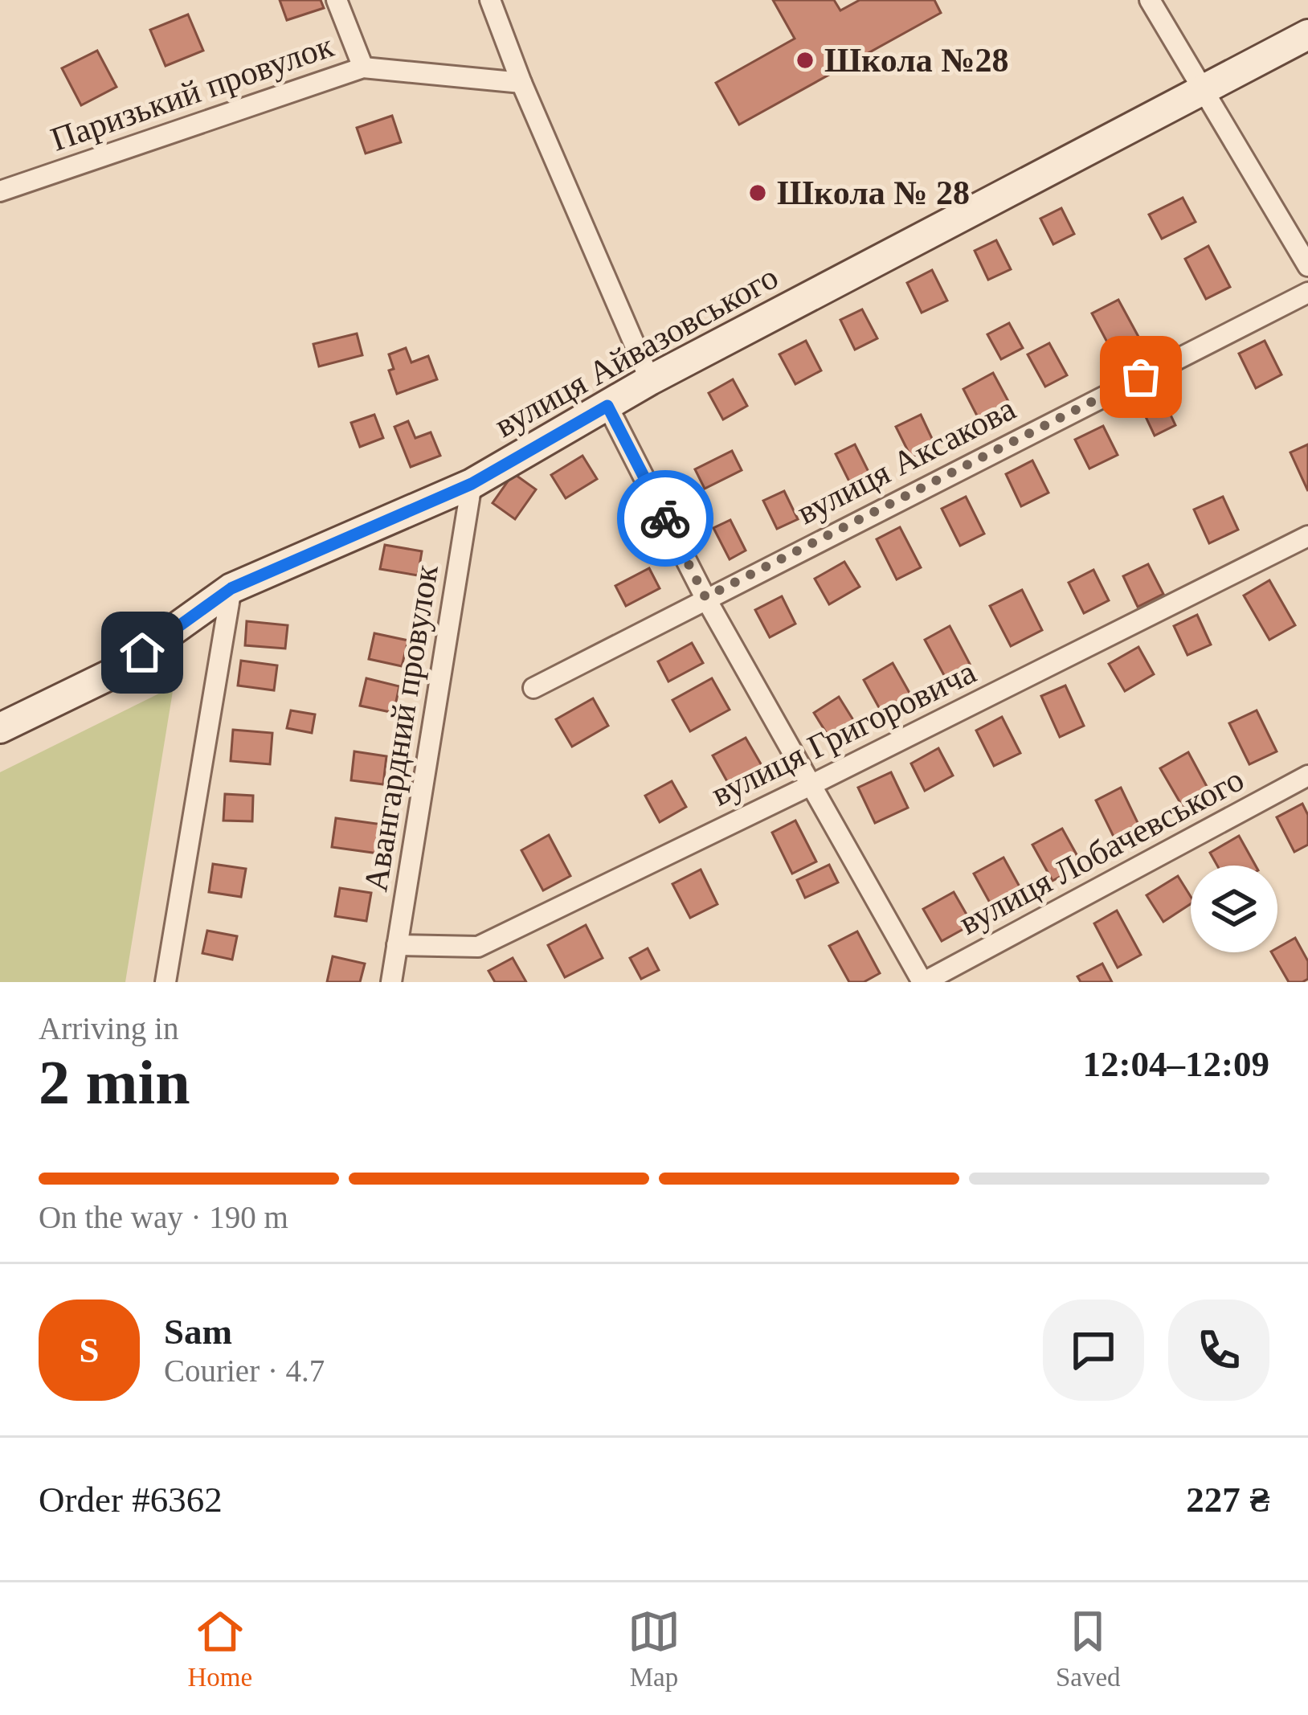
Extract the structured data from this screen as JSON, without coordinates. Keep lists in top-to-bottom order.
{
  "streets": {
    "street": [
      "Паризький провулок",
      "вулиця Айвазовського",
      "вулиця Аксакова",
      "Авангардний провулок",
      "вулиця Григоровича",
      "вулиця Лобачевського"
    ]
  },
  "crossings": [
    ["вулиця Айвазовського", "Авангардний провулок"],
    ["Авангардний провулок", "вулиця Григоровича"]
  ],
  "places": ["Школа №28", "Школа № 28"],
  "page": {
    "heading": ["2 min", "Arriving in", "12:04–12:09"],
    "panel": [
      "Sam",
      "Courier · 4.7",
      "Order #6362",
      "227 ₴"
    ],
    "bar": "On the way · 190 m",
    "round": "S",
    "tabs": ["Home", "Map", "Saved"]
  }
}
